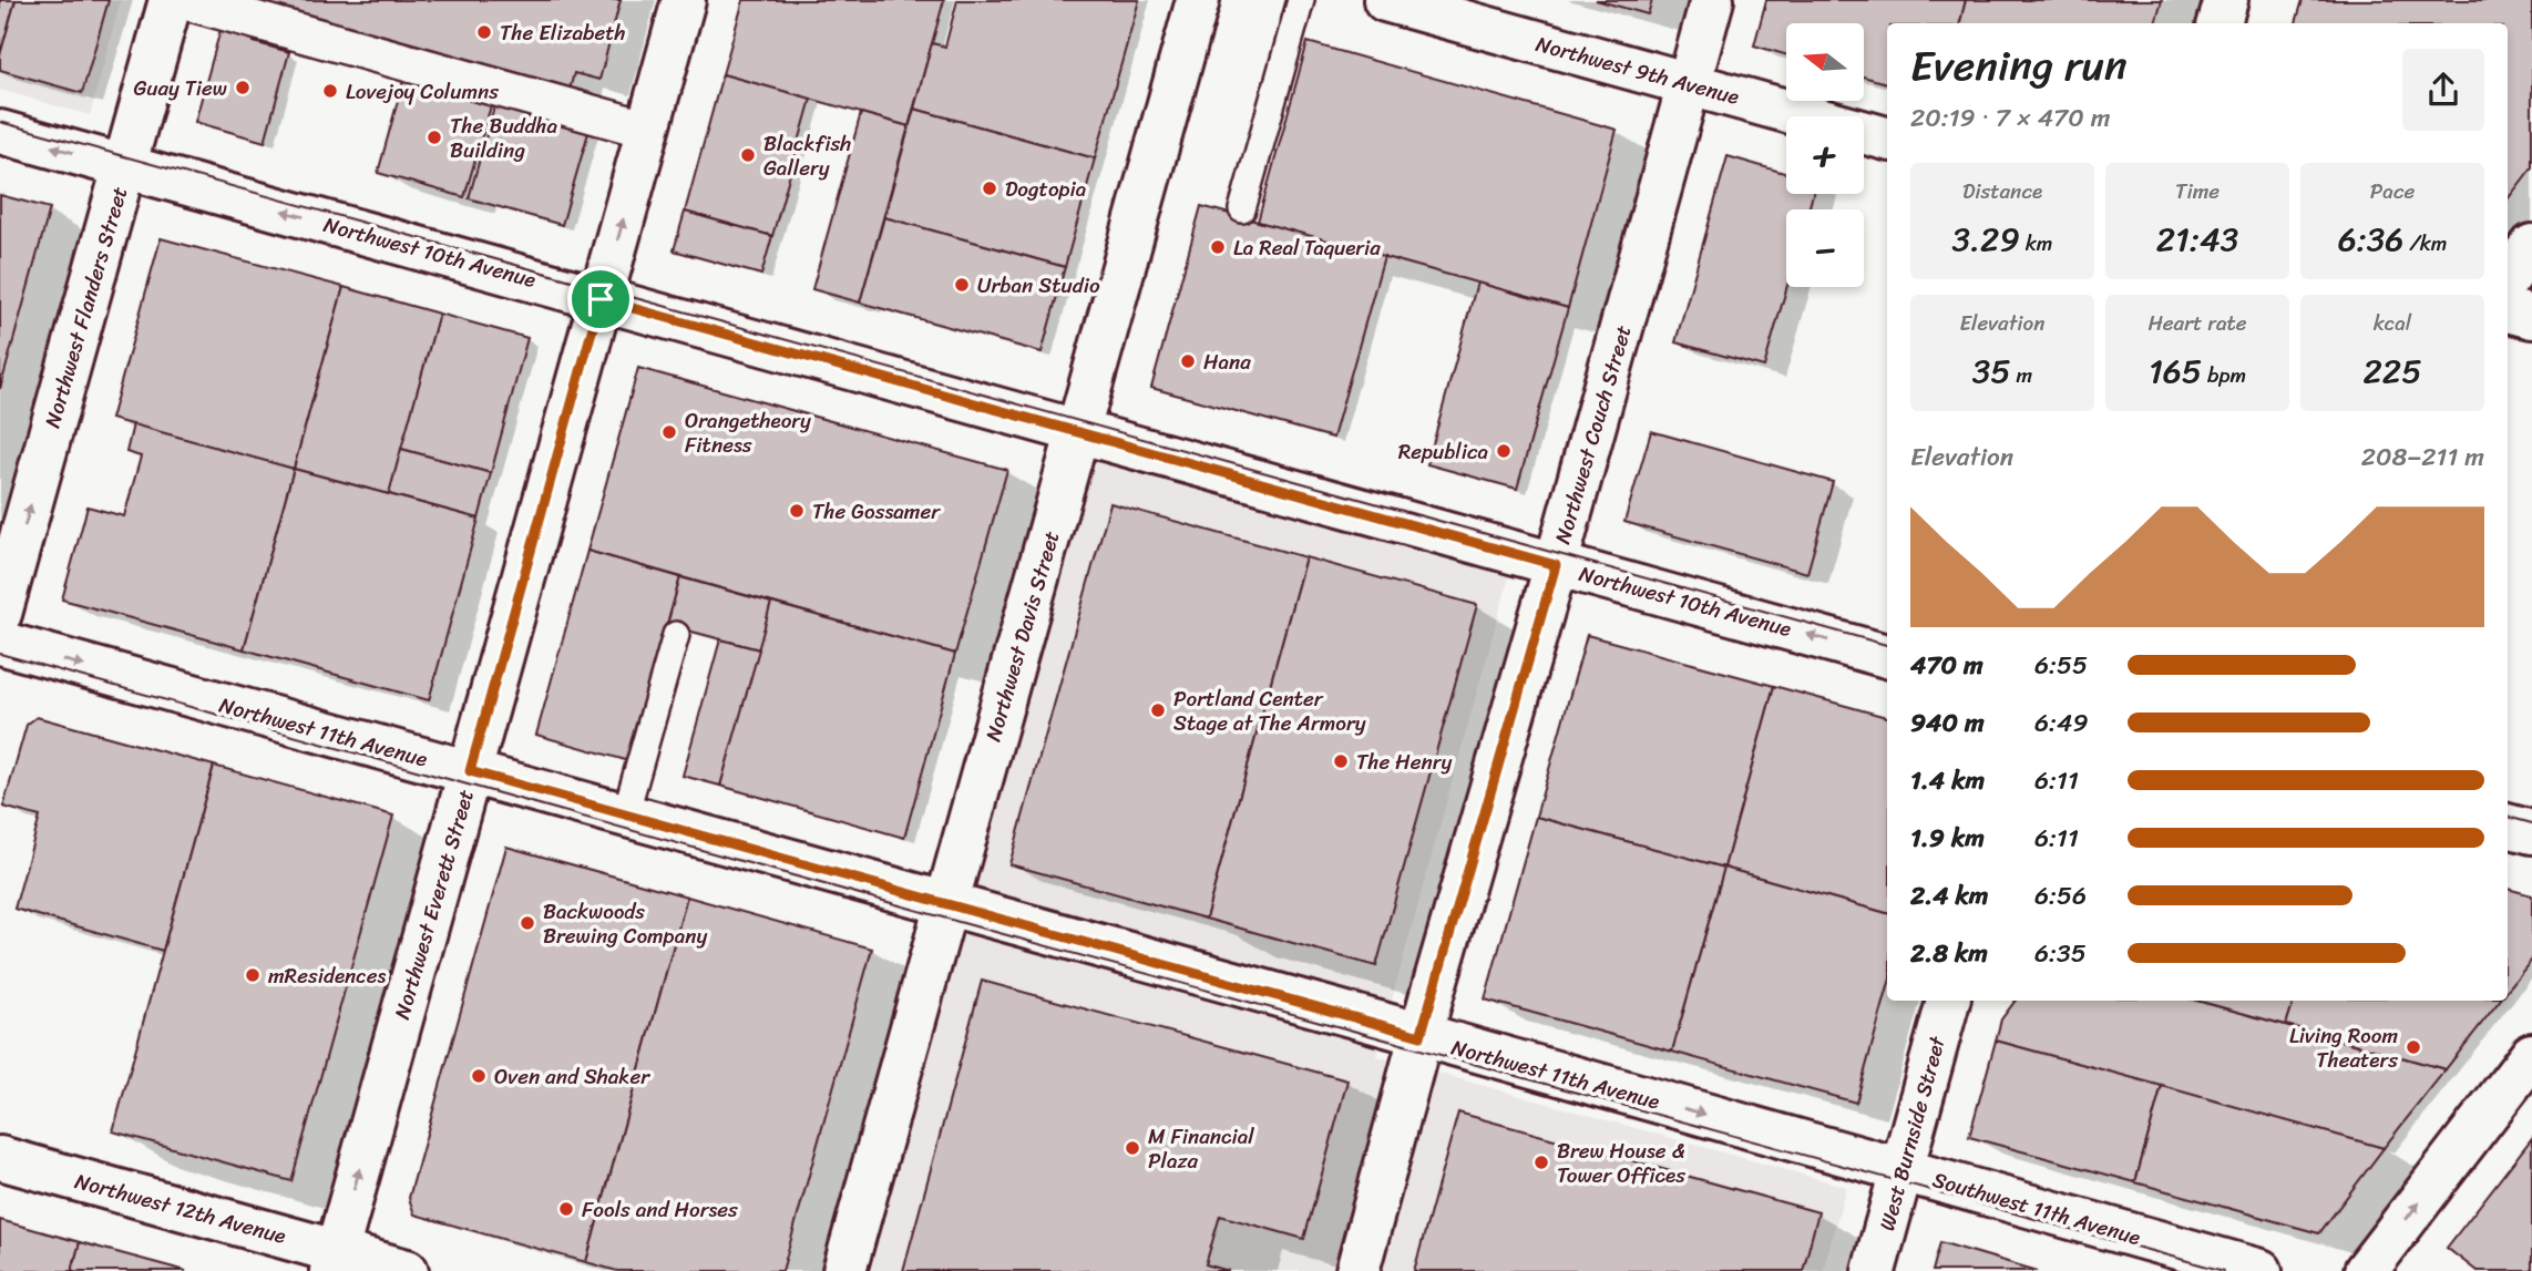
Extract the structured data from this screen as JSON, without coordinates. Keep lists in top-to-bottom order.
{
  "streets": {
    "street": [
      "Northwest 9th Avenue",
      "Northwest 10th Avenue",
      "Northwest Flanders Street",
      "Northwest Couch Street",
      "Northwest Davis Street",
      "Northwest 11th Avenue",
      "Northwest Everett Street",
      "West Burnside Street",
      "Northwest 12th Avenue",
      "Southwest 11th Avenue"
    ]
  },
  "crossings": [
    ["Northwest 9th Avenue", "Northwest Couch Street"],
    ["Northwest 10th Avenue", "Northwest Flanders Street"],
    ["Northwest 10th Avenue", "Northwest Couch Street"],
    ["Northwest 10th Avenue", "Northwest Davis Street"],
    ["Northwest 10th Avenue", "Northwest Everett Street"],
    ["Northwest Couch Street", "Northwest 11th Avenue"],
    ["Northwest Davis Street", "Northwest 11th Avenue"],
    ["Northwest 11th Avenue", "Northwest Everett Street"],
    ["Northwest 11th Avenue", "West Burnside Street"],
    ["Northwest 11th Avenue", "Southwest 11th Avenue"],
    ["Northwest Everett Street", "Northwest 12th Avenue"],
    ["West Burnside Street", "Southwest 11th Avenue"]
  ],
  "one_way": ["Northwest Flanders Street", "Northwest 11th Avenue", "Northwest Everett Street"],
  "places": [
    "The Elizabeth",
    "Guay Tiew",
    "Lovejoy Columns",
    "The Buddha Building",
    "Blackfish Gallery",
    "Dogtopia",
    "La Real Taqueria",
    "Urban Studio",
    "Hana",
    "Orangetheory Fitness",
    "Republica",
    "The Gossamer",
    "Portland Center Stage at The Armory",
    "The Henry",
    "Backwoods Brewing Company",
    "mResidences",
    "Living Room Theaters",
    "Oven and Shaker",
    "M Financial Plaza",
    "Brew House & Tower Offices",
    "Fools and Horses"
  ],
  "north": "left",
  "page": {
    "map_buttons": ["+", "−"],
    "heading": ["Evening run", "20:19 · 7 × 470 m"],
    "stats": [
      ["Distance", "3.29 km"],
      ["Time", "21:43"],
      ["Pace", "6:36 /km"],
      ["Elevation", "35 m"],
      ["Heart rate", "165 bpm"],
      ["kcal", "225"]
    ],
    "chart": ["Elevation", "208–211 m"],
    "list": [
      {
        "name": "470 m",
        "note": "6:55"
      },
      {
        "name": "940 m",
        "note": "6:49"
      },
      {
        "name": "1.4 km",
        "note": "6:11"
      },
      {
        "name": "1.9 km",
        "note": "6:11"
      },
      {
        "name": "2.4 km",
        "note": "6:56"
      },
      {
        "name": "2.8 km",
        "note": "6:35"
      }
    ]
  }
}
